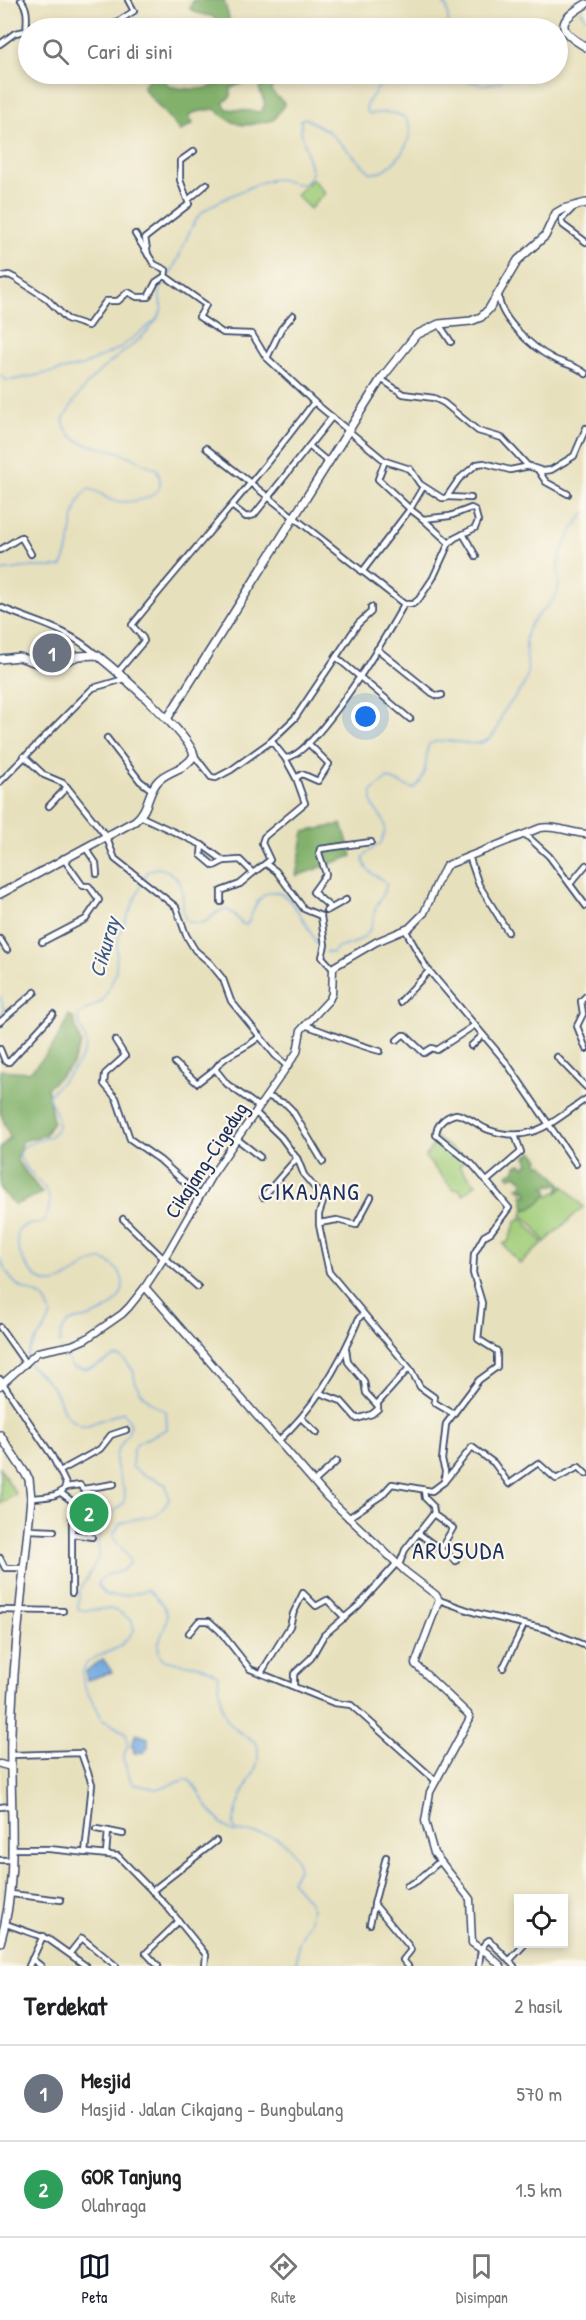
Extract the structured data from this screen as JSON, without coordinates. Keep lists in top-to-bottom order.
{
  "streets": {
    "street": ["Cikajang-Cigedug"]
  },
  "districts": ["CIKAJANG", "ARUSUDA"],
  "water": ["Cikuray"],
  "page": {
    "search": "Cari di sini",
    "pins": ["1", "2"],
    "heading": ["Terdekat", "2 hasil"],
    "list": [
      {
        "mark": "1",
        "name": "Mesjid",
        "note": "Masjid · Jalan Cikajang - Bungbulang",
        "value": "570 m"
      },
      {
        "mark": "2",
        "name": "GOR Tanjung",
        "note": "Olahraga",
        "value": "1.5 km"
      }
    ],
    "nav": ["Peta", "Rute", "Disimpan"]
  }
}
